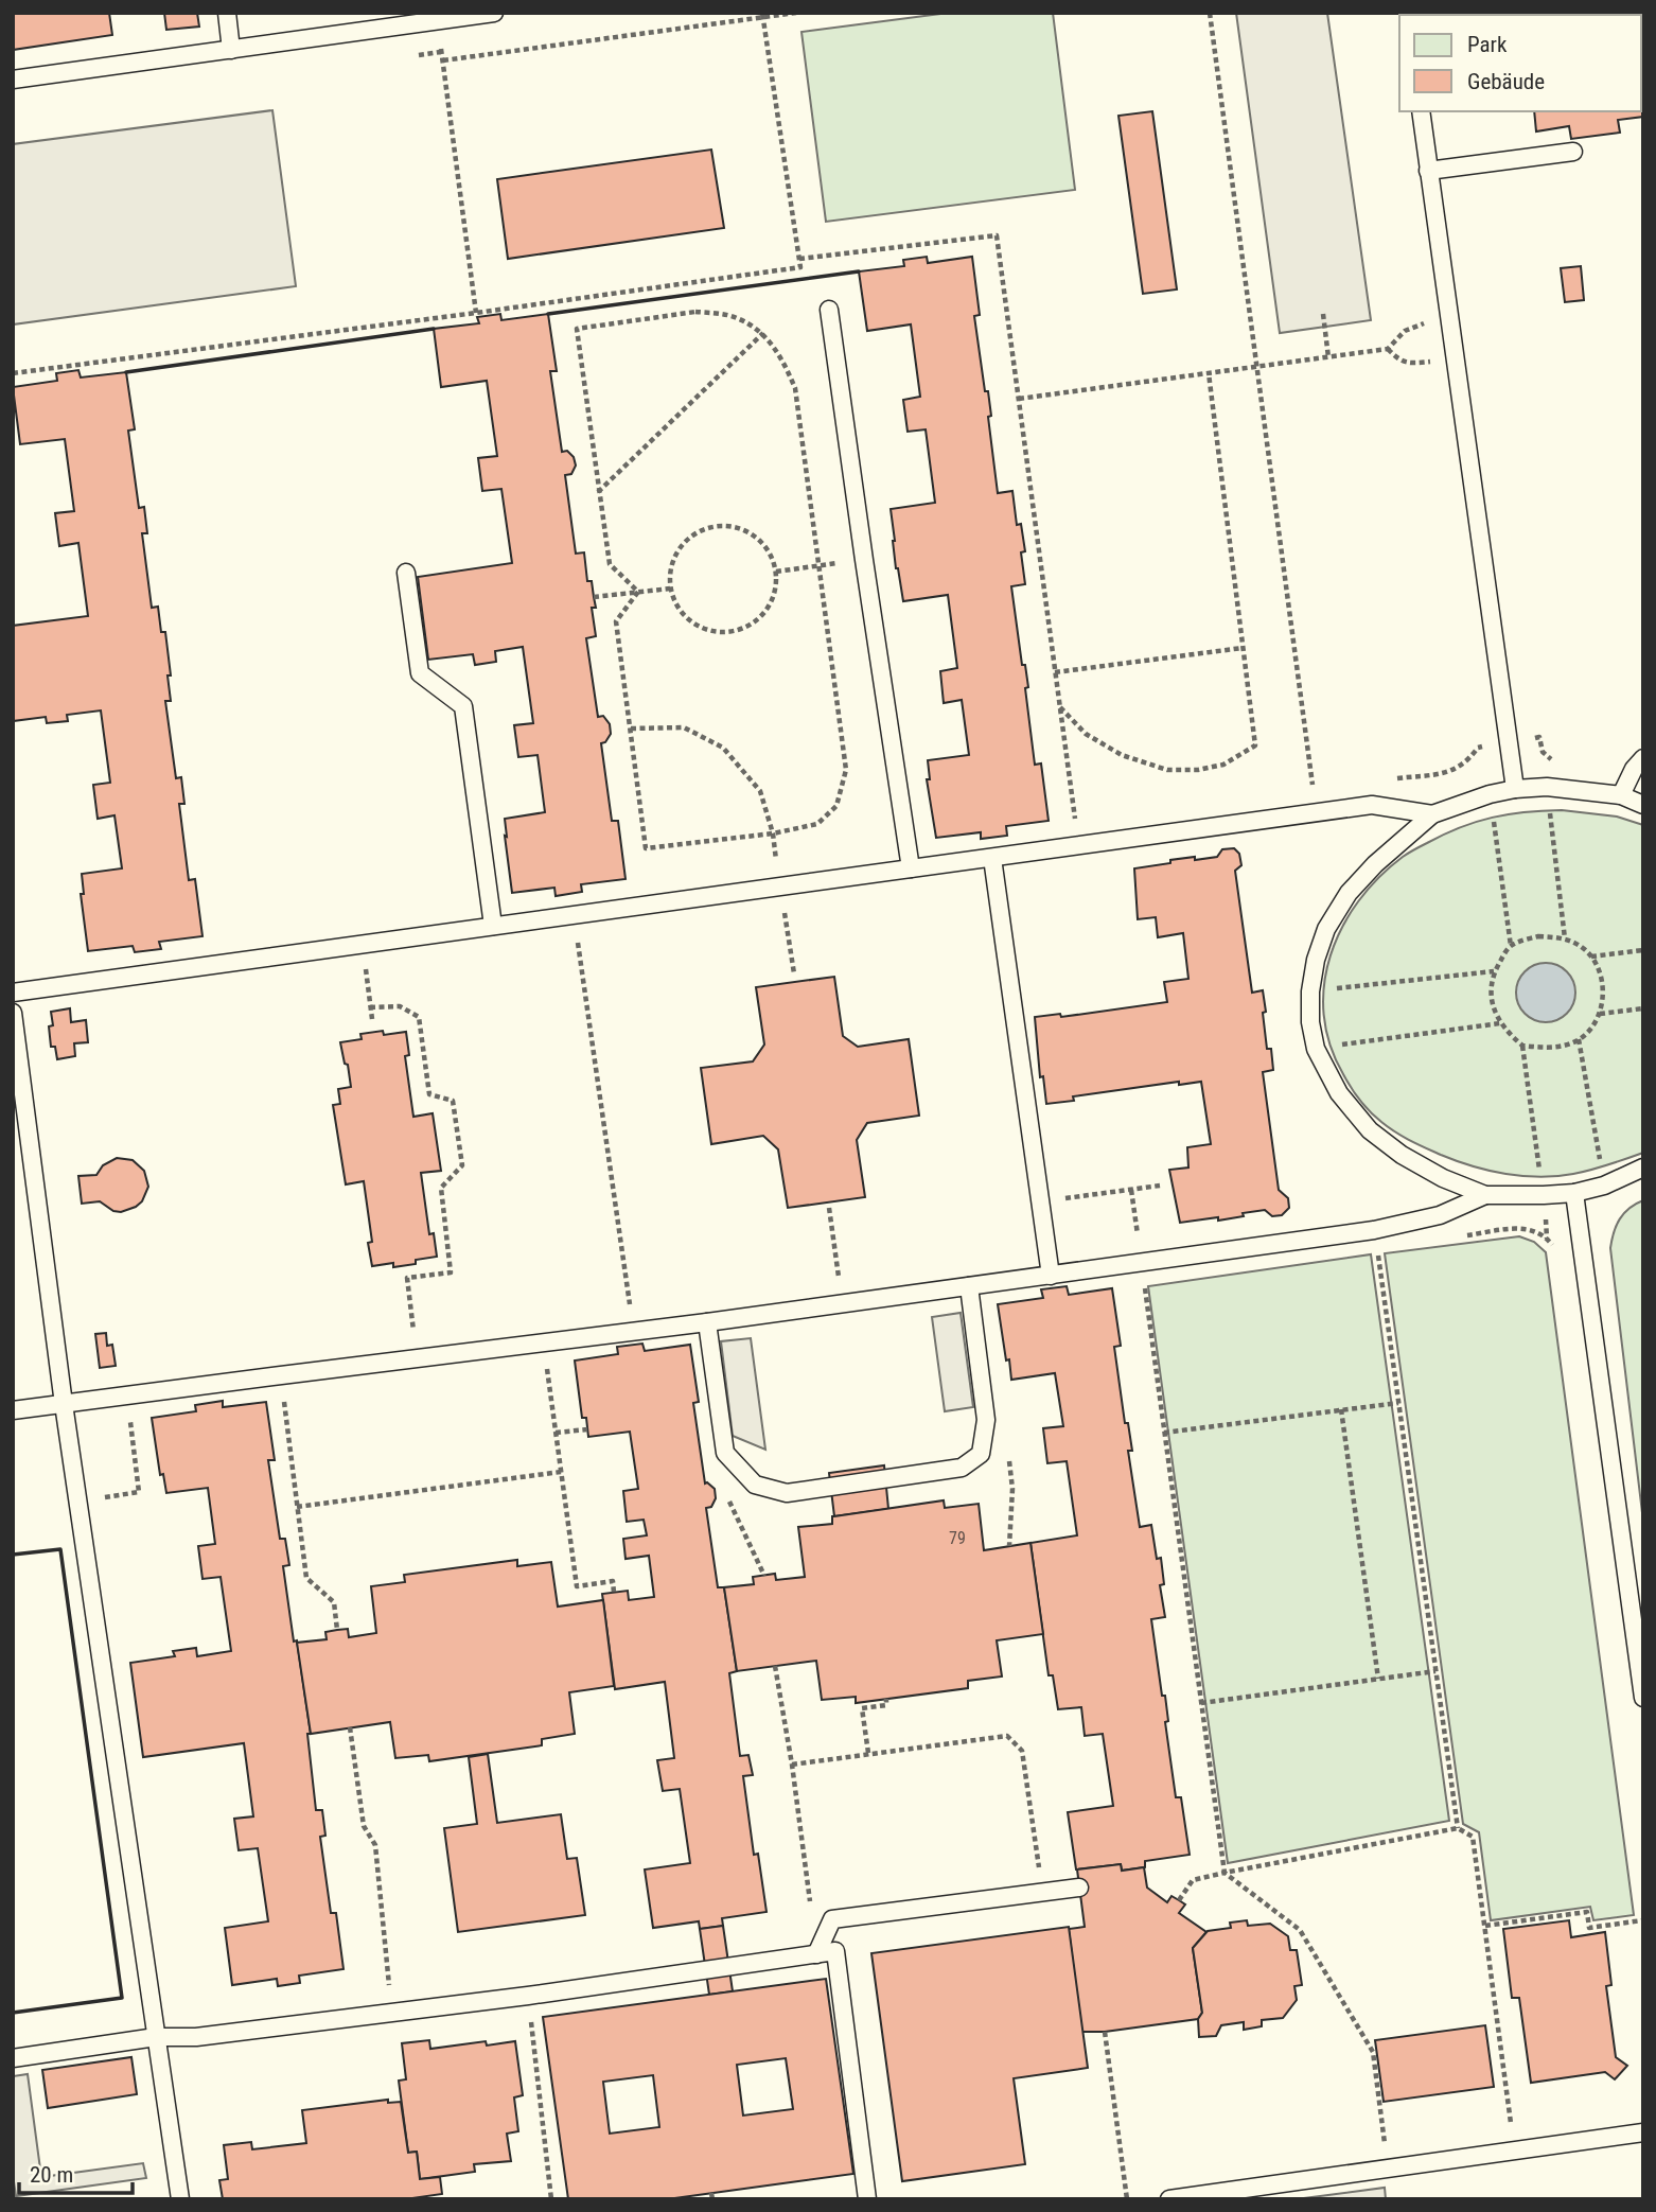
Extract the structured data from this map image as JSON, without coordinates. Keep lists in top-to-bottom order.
{
  "house_numbers": ["79"],
  "legend": ["Park", "Gebäude"],
  "scale_bar": "20 m"
}
